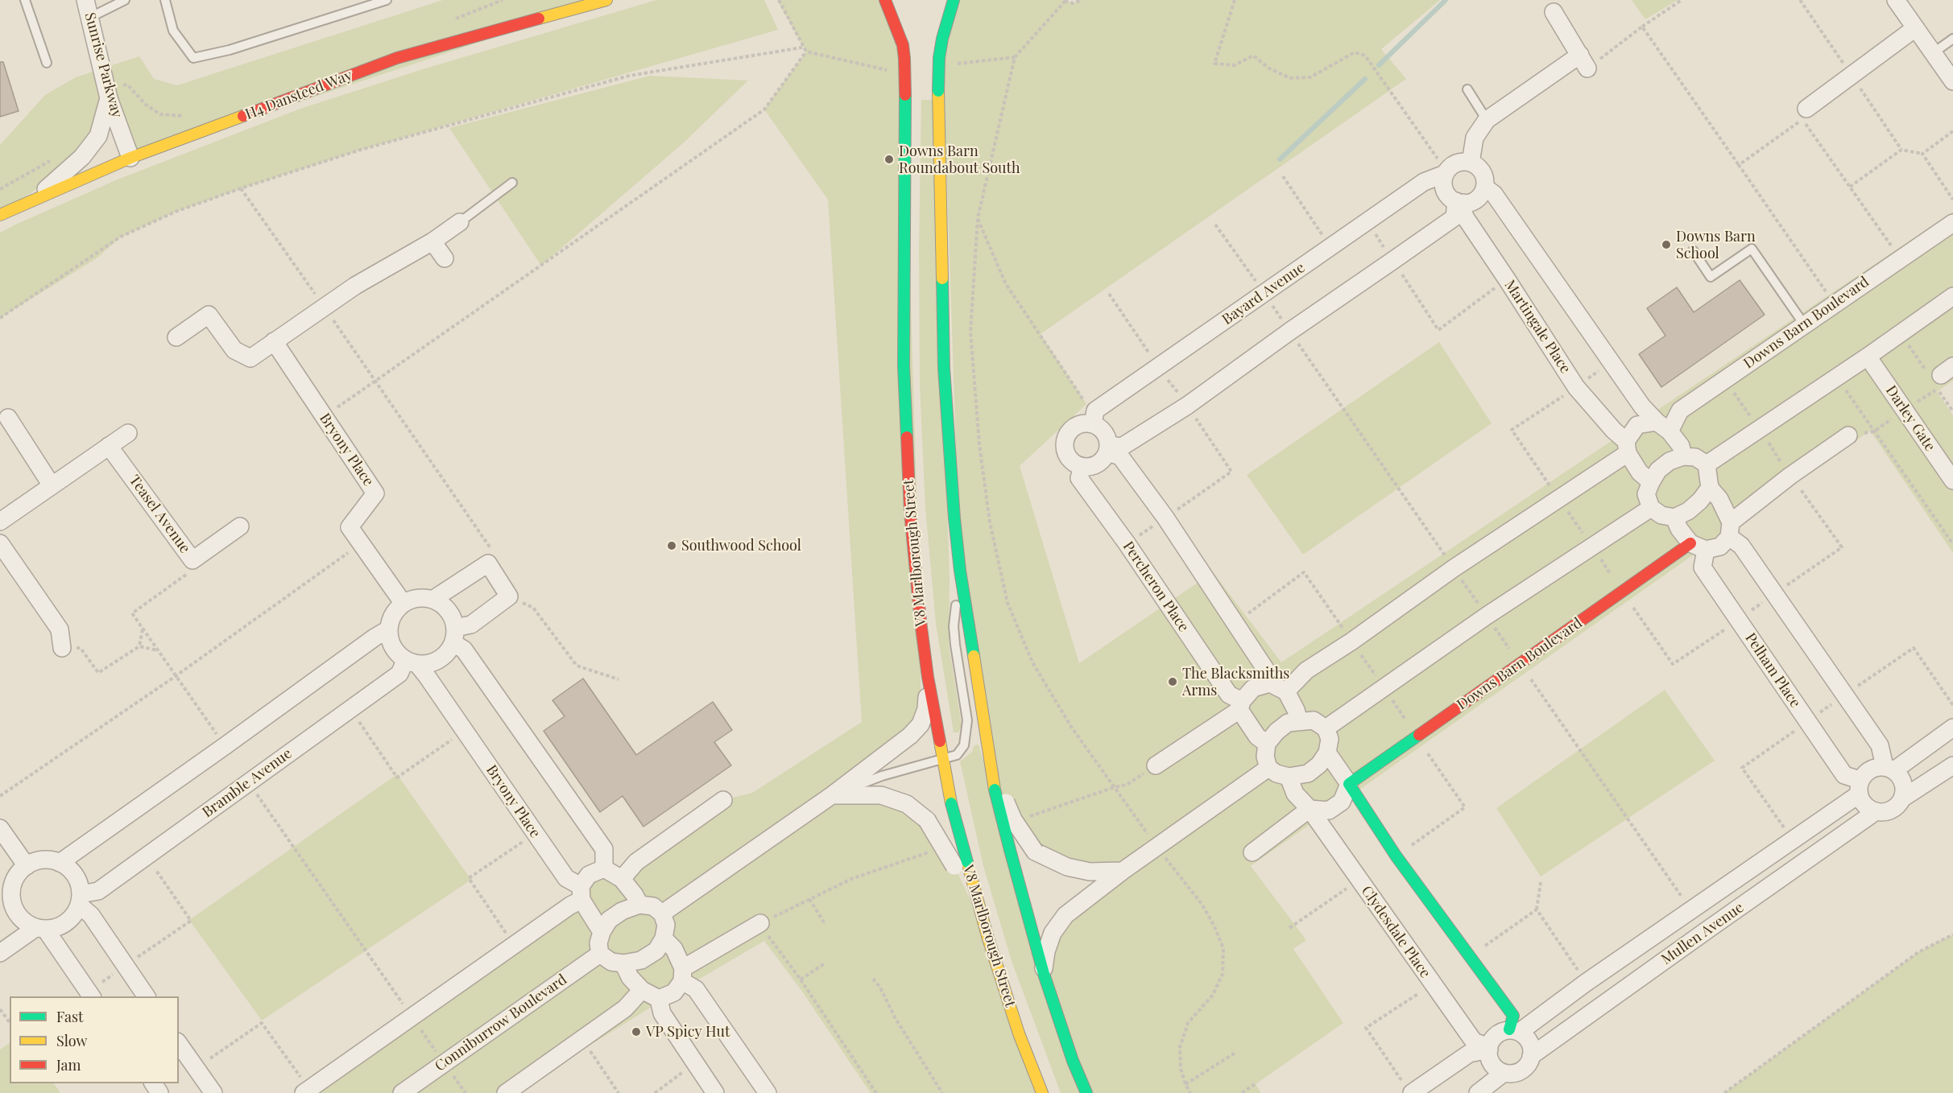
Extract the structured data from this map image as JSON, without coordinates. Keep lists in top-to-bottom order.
{
  "streets": {
    "main road": ["H4 Dansteed Way", "Downs Barn Boulevard", "V8 Marlborough Street"],
    "street": [
      "Sunrise Parkway",
      "Bayard Avenue",
      "Martingale Place",
      "Darley Gate",
      "Bryony Place",
      "Teasel Avenue",
      "Percheron Place",
      "Pelham Place",
      "Bramble Avenue",
      "Clydesdale Place",
      "Mullen Avenue",
      "Conniburrow Boulevard"
    ]
  },
  "crossings": [
    ["Sunrise Parkway", "H4 Dansteed Way"],
    ["Bayard Avenue", "Martingale Place"],
    ["Bayard Avenue", "Percheron Place"],
    ["Downs Barn Boulevard", "Pelham Place"],
    ["Bryony Place", "Bramble Avenue"],
    ["Percheron Place", "Clydesdale Place"],
    ["Pelham Place", "Mullen Avenue"],
    ["Clydesdale Place", "Mullen Avenue"]
  ],
  "places": [
    "Downs Barn Roundabout South",
    "Downs Barn School",
    "Southwood School",
    "The Blacksmiths Arms",
    "VP Spicy Hut"
  ],
  "legend": ["Fast", "Slow", "Jam"]
}
